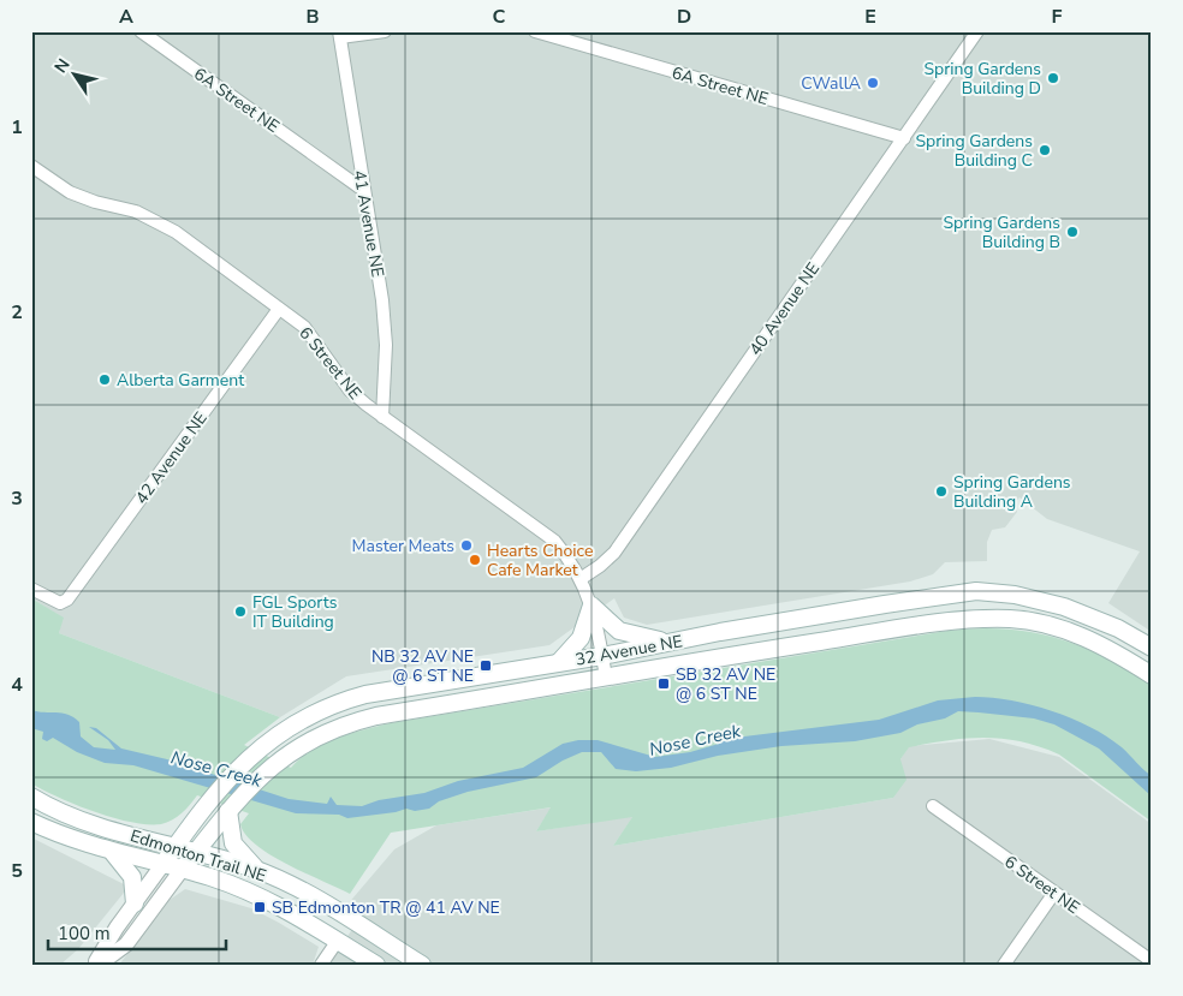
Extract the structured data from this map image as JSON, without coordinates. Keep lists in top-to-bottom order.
{
  "streets": {
    "main road": ["32 Avenue NE", "Edmonton Trail NE"],
    "street": [
      "6A Street NE",
      "41 Avenue NE",
      "40 Avenue NE",
      "6 Street NE",
      "42 Avenue NE"
    ]
  },
  "crossings": [
    ["6A Street NE", "41 Avenue NE"],
    ["6A Street NE", "40 Avenue NE"],
    ["41 Avenue NE", "6 Street NE"],
    ["40 Avenue NE", "6 Street NE"],
    ["6 Street NE", "42 Avenue NE"],
    ["6 Street NE", "32 Avenue NE"],
    ["32 Avenue NE", "Edmonton Trail NE"]
  ],
  "water": ["Nose Creek"],
  "places": {
    "other": [
      "Spring Gardens Building D",
      "CWallA",
      "Spring Gardens Building C",
      "Spring Gardens Building B",
      "Alberta Garment",
      "Spring Gardens Building A",
      "Master Meats",
      "Hearts Choice Cafe Market",
      "FGL Sports IT Building"
    ],
    "transit": ["NB 32 AV NE @ 6 ST NE", "SB 32 AV NE @ 6 ST NE", "SB Edmonton TR @ 41 AV NE"]
  },
  "scale_bar": "100 m",
  "north": "top left",
  "grid": {
    "columns": [
      "A",
      "B",
      "C",
      "D",
      "E",
      "F"
    ],
    "rows": [
      "1",
      "2",
      "3",
      "4",
      "5"
    ]
  }
}
